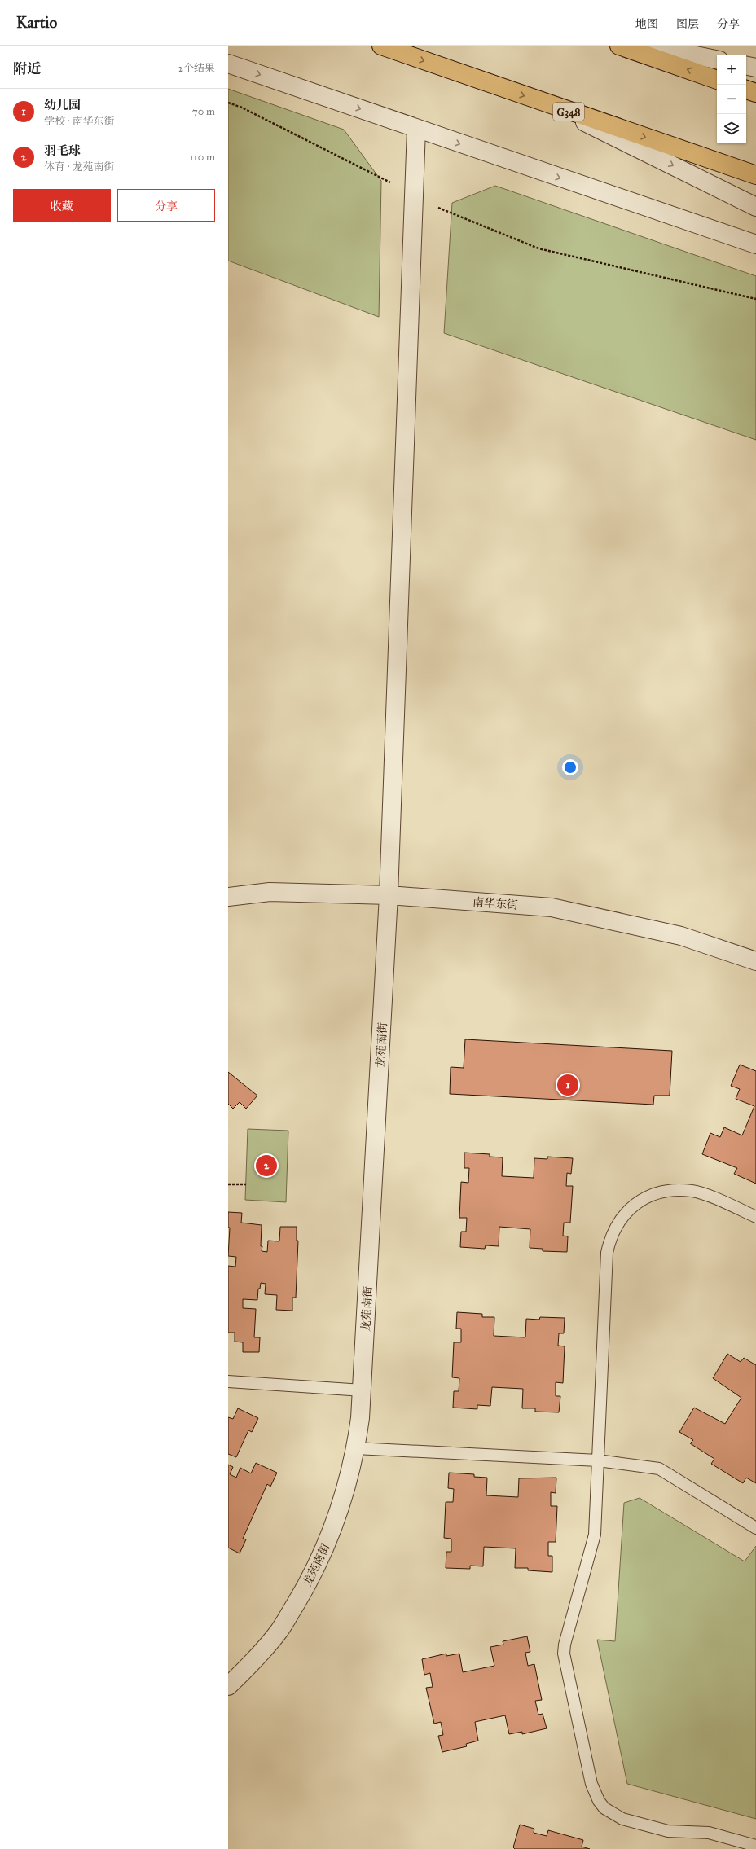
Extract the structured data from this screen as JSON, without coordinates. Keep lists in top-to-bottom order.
{
  "streets": {
    "highway": ["G348"],
    "street": ["南华东街", "龙苑南街"]
  },
  "crossings": [
    ["南华东街", "龙苑南街"]
  ],
  "page": {
    "header": "Kartio",
    "nav": ["地图", "图层", "分享"],
    "heading": ["附近", "2个结果"],
    "map_buttons": ["+", "−"],
    "list": [
      {
        "mark": "1",
        "name": "幼儿园",
        "note": "学校 · 南华东街",
        "value": "70 m"
      },
      {
        "mark": "2",
        "name": "羽毛球",
        "note": "体育 · 龙苑南街",
        "value": "110 m"
      }
    ],
    "buttons": ["收藏", "分享"],
    "pins": ["1", "2"]
  }
}
